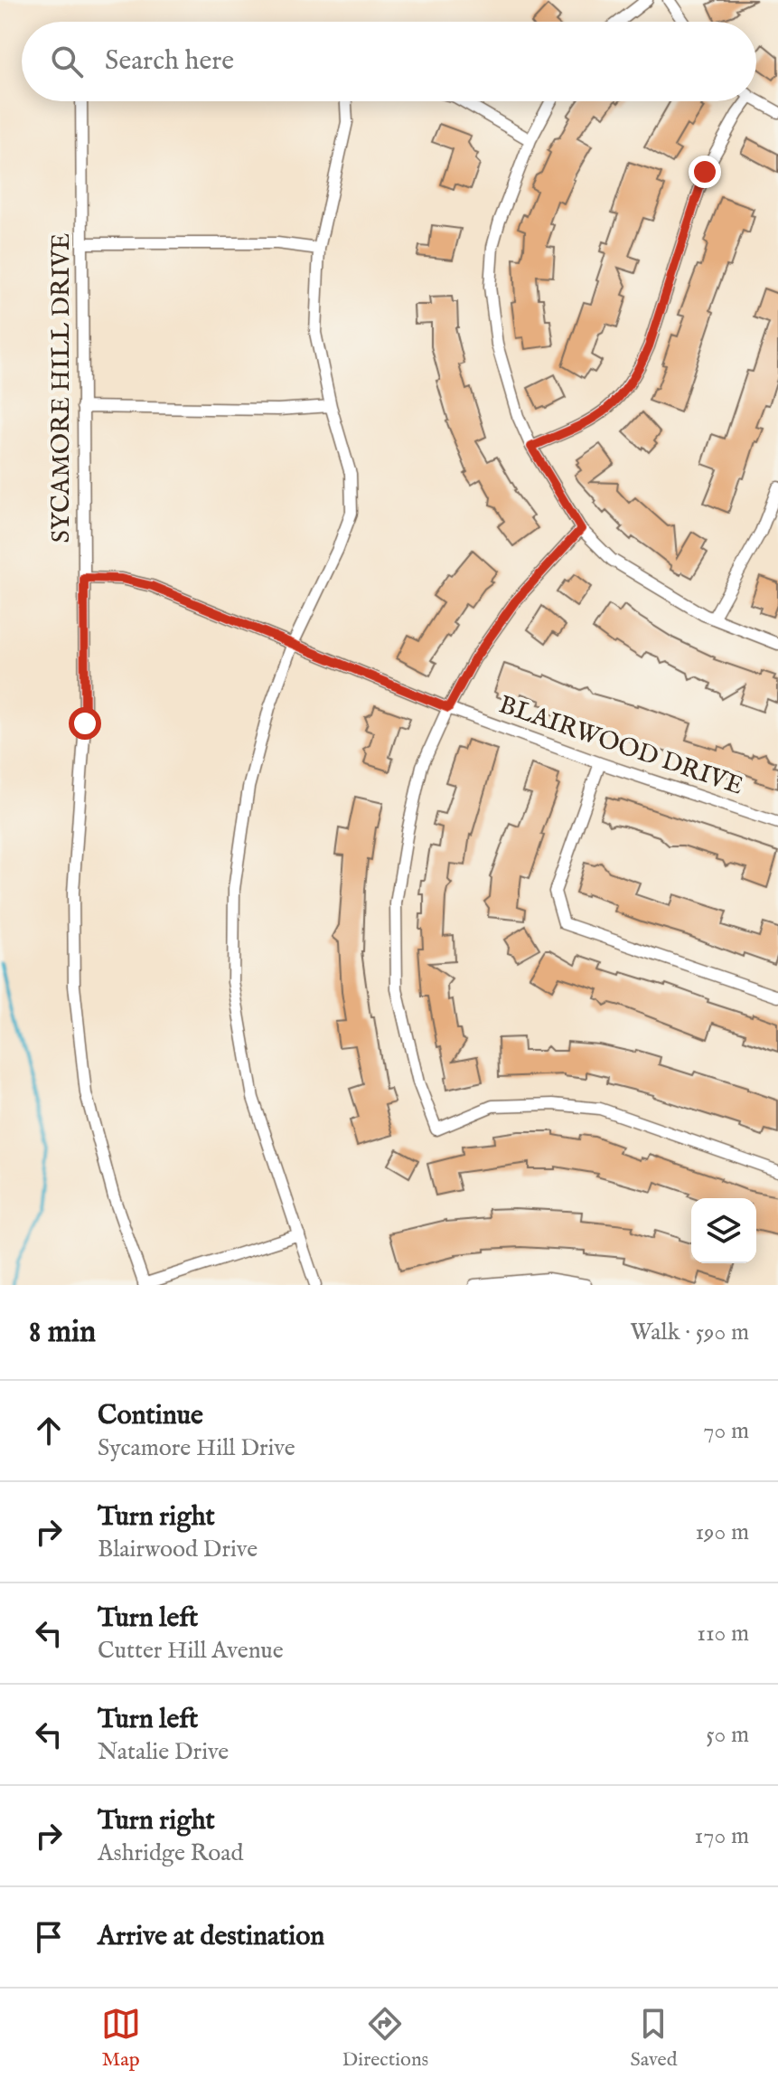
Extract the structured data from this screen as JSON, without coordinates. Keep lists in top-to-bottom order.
{
  "streets": {
    "street": ["SYCAMORE HILL DRIVE", "BLAIRWOOD DRIVE"]
  },
  "crossings": [
    ["SYCAMORE HILL DRIVE", "BLAIRWOOD DRIVE"]
  ],
  "page": {
    "search": "Search here",
    "heading": ["8 min", "Walk · 590 m"],
    "list": [
      ["Continue", "Sycamore Hill Drive", "70 m"],
      ["Turn right", "Blairwood Drive", "190 m"],
      ["Turn left", "Cutter Hill Avenue", "110 m"],
      ["Turn left", "Natalie Drive", "50 m"],
      ["Turn right", "Ashridge Road", "170 m"],
      "Arrive at destination"
    ],
    "nav": ["Map", "Directions", "Saved"]
  }
}
